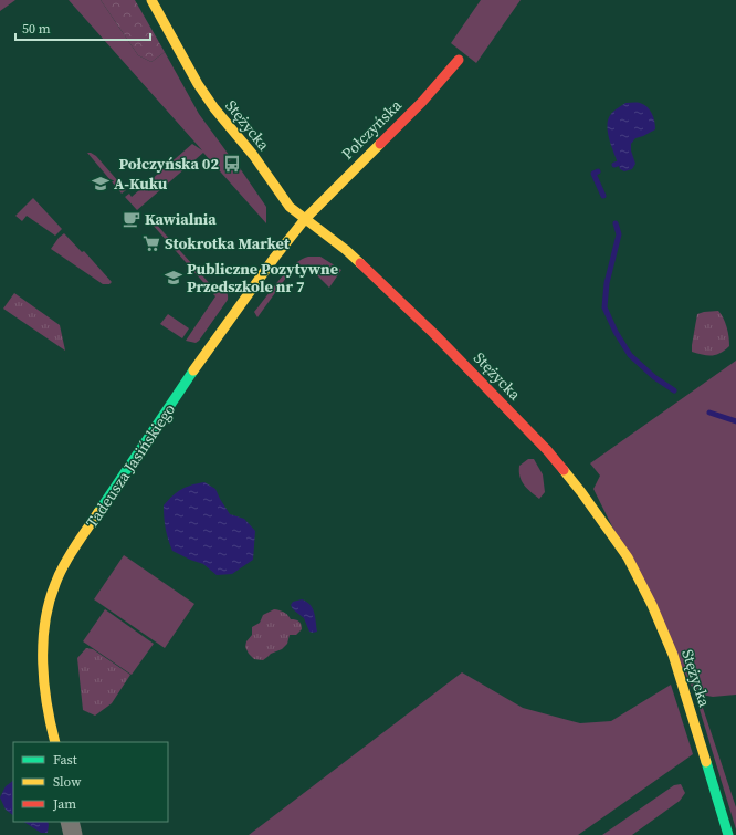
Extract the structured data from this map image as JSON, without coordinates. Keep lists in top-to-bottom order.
{
  "streets": {
    "street": ["Stężycka", "Połczyńska", "Tadeusza Jasińskiego"]
  },
  "crossings": [
    ["Stężycka", "Połczyńska"],
    ["Stężycka", "Tadeusza Jasińskiego"],
    ["Połczyńska", "Tadeusza Jasińskiego"]
  ],
  "places": {
    "bus stop": ["Połczyńska 02"],
    "school or university": ["A-Kuku", "Publiczne Pozytywne Przedszkole nr 7"],
    "cafe": ["Kawialnia"],
    "supermarket": ["Stokrotka Market"]
  },
  "legend": ["Fast", "Slow", "Jam"],
  "scale_bar": "50 m"
}
